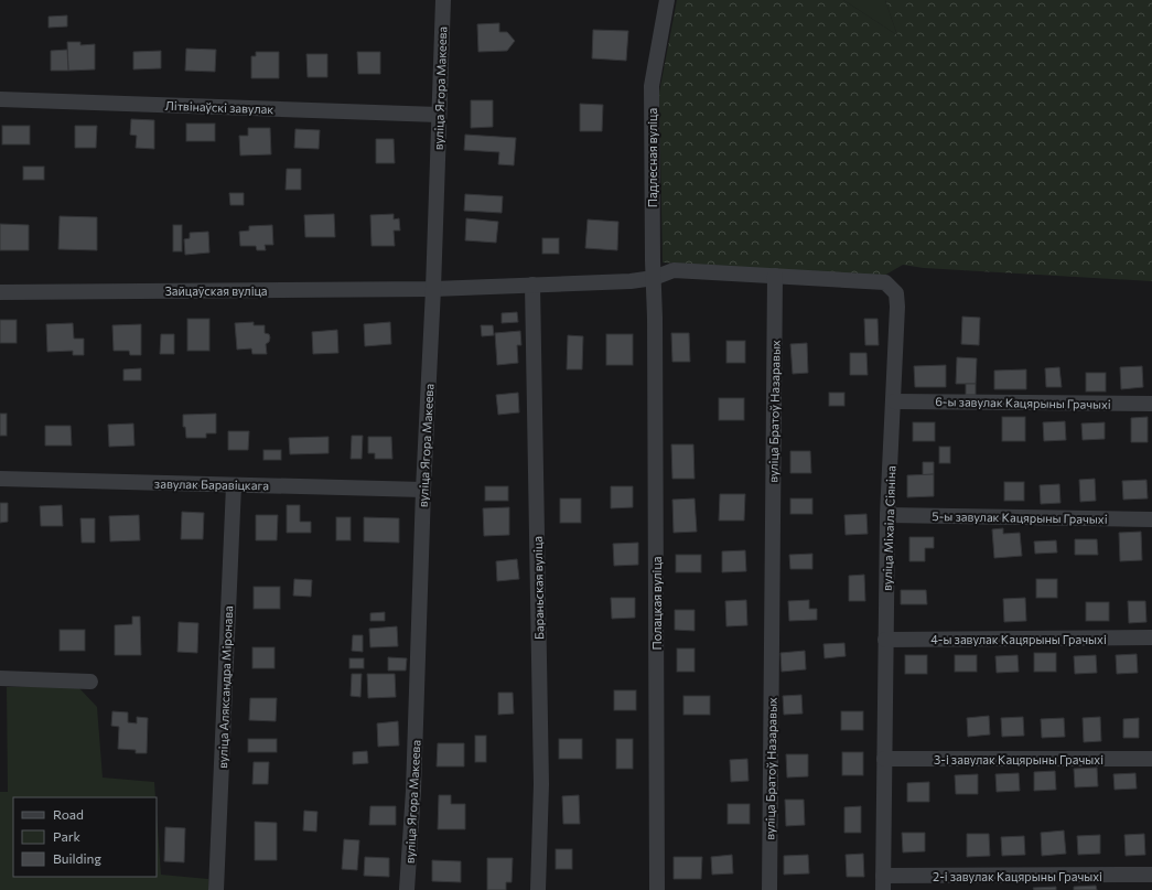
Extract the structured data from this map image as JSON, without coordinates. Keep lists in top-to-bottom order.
{
  "streets": {
    "street": [
      "вуліца Ягора Макеева",
      "Літвінаўскі завулак",
      "Падлесная вуліца",
      "Зайцаўская вуліца",
      "6-ы завулак Кацярыны Грачыхі",
      "вуліца Братоў Назаравых",
      "завулак Баравіцкага",
      "5-ы завулак Кацярыны Грачыхі",
      "вуліца Міхаіла Сіяніна",
      "Бараньская вуліца",
      "Полацкая вуліца",
      "4-ы завулак Кацярыны Грачыхі",
      "вуліца Аляксандра Міронава",
      "3-і завулак Кацярыны Грачыхі",
      "2-і завулак Кацярыны Грачыхі"
    ]
  },
  "crossings": [
    ["вуліца Ягора Макеева", "Літвінаўскі завулак"],
    ["вуліца Ягора Макеева", "Зайцаўская вуліца"],
    ["вуліца Ягора Макеева", "завулак Баравіцкага"],
    ["Падлесная вуліца", "Полацкая вуліца"],
    ["6-ы завулак Кацярыны Грачыхі", "вуліца Міхаіла Сіяніна"],
    ["вуліца Братоў Назаравых", "вуліца Міхаіла Сіяніна"],
    ["завулак Баравіцкага", "вуліца Аляксандра Міронава"],
    ["5-ы завулак Кацярыны Грачыхі", "вуліца Міхаіла Сіяніна"],
    ["вуліца Міхаіла Сіяніна", "4-ы завулак Кацярыны Грачыхі"],
    ["вуліца Міхаіла Сіяніна", "3-і завулак Кацярыны Грачыхі"],
    ["вуліца Міхаіла Сіяніна", "2-і завулак Кацярыны Грачыхі"]
  ],
  "legend": ["Road", "Park", "Building"]
}
